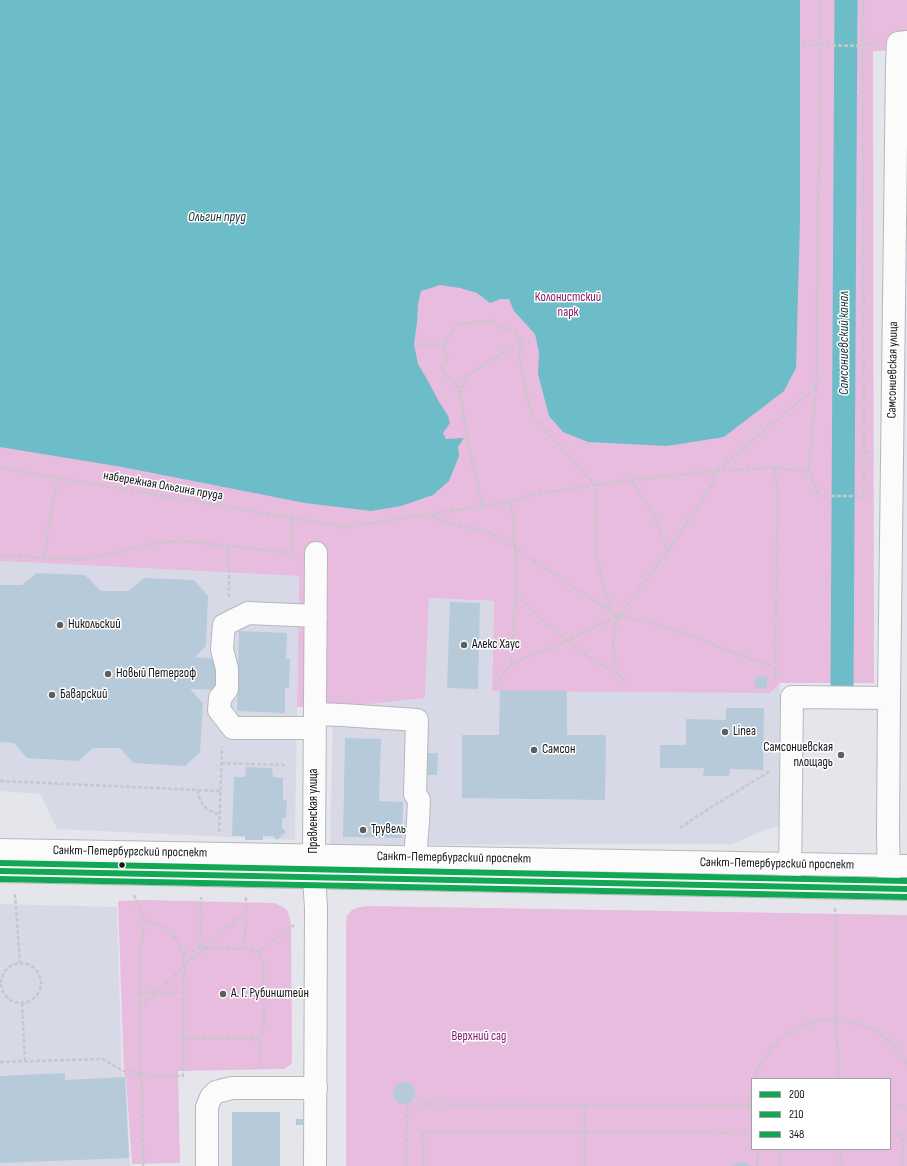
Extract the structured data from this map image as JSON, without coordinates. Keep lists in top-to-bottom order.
{
  "streets": {
    "street": ["Самсониевская улица", "Правленская улица", "Санкт-Петербургский проспект"],
    "path": ["набережная Ольгина пруда"]
  },
  "crossings": [
    ["Правленская улица", "Санкт-Петербургский проспект"]
  ],
  "water": ["Ольгин пруд", "Самсониевский канал"],
  "parks": ["Колонистский парк", "Верхний сад"],
  "places": [
    "Никольский",
    "Алекс Хаус",
    "Новый Петергоф",
    "Баварский",
    "Linea",
    "Самсон",
    "Самсониевская площадь",
    "Трувель",
    "А. Г. Рубинштейн"
  ],
  "lines": ["transit line 348", "transit line 200", "transit line 210"],
  "legend": ["200", "210", "348"]
}
